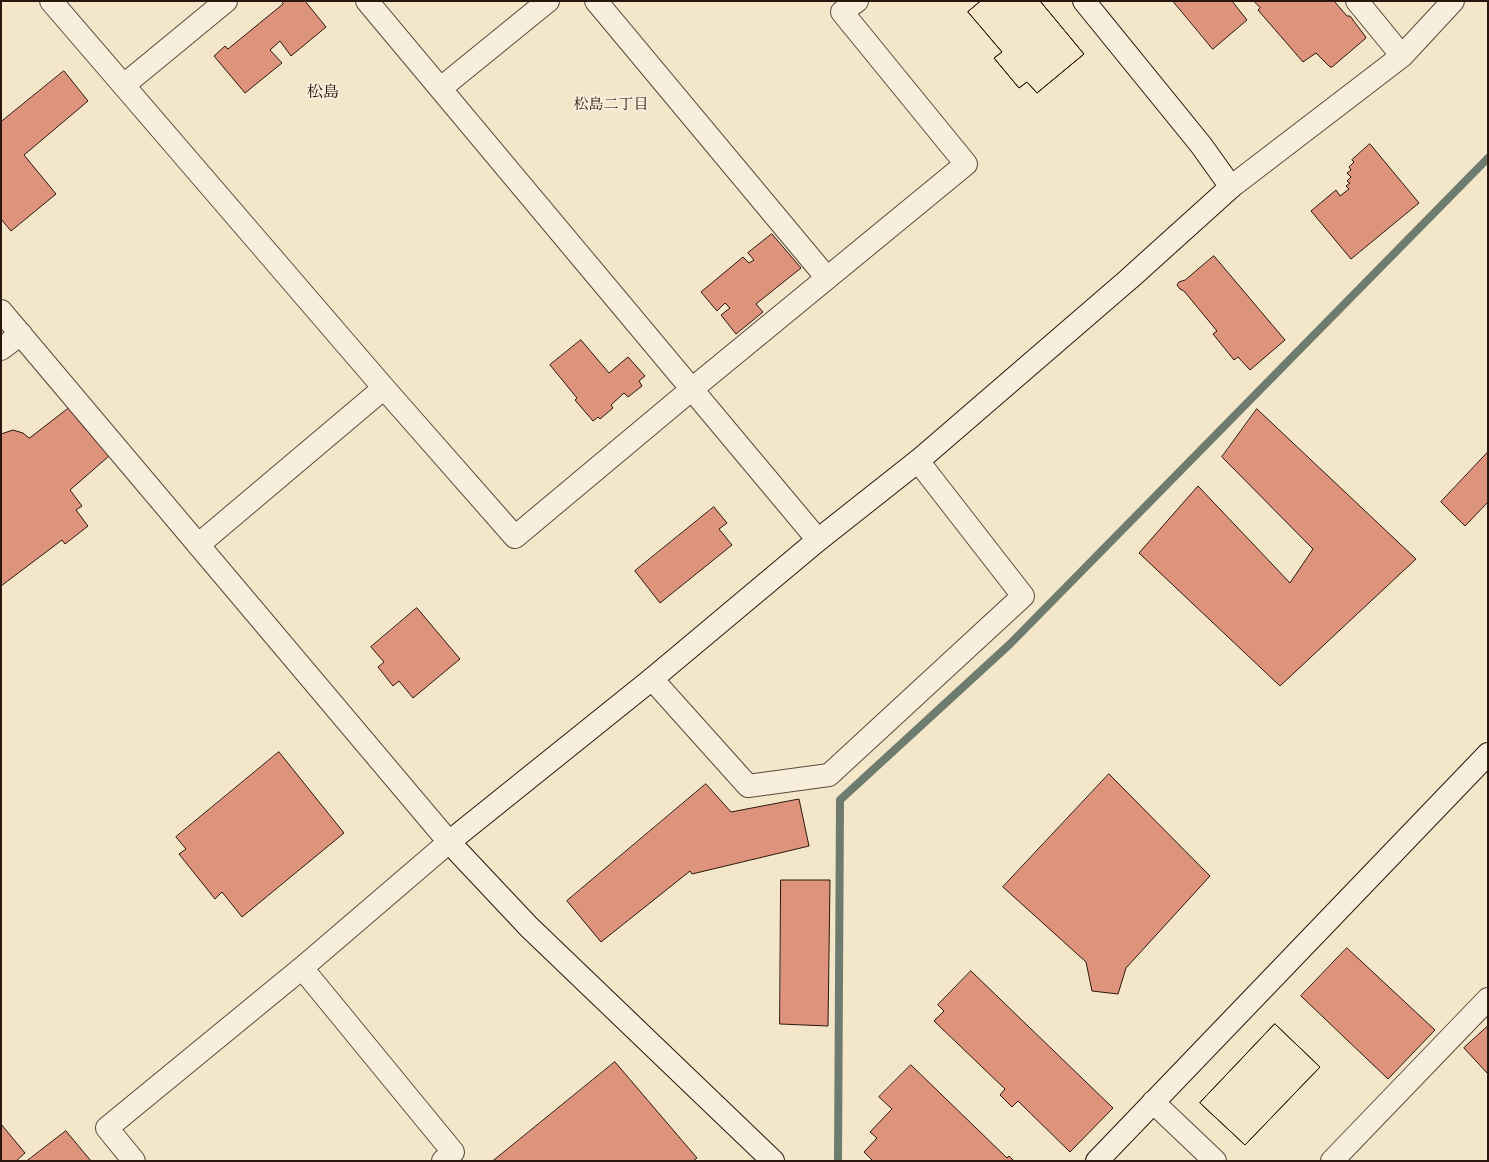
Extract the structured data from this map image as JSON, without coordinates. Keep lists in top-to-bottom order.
{
  "districts": ["松島", "松島二丁目"]
}
